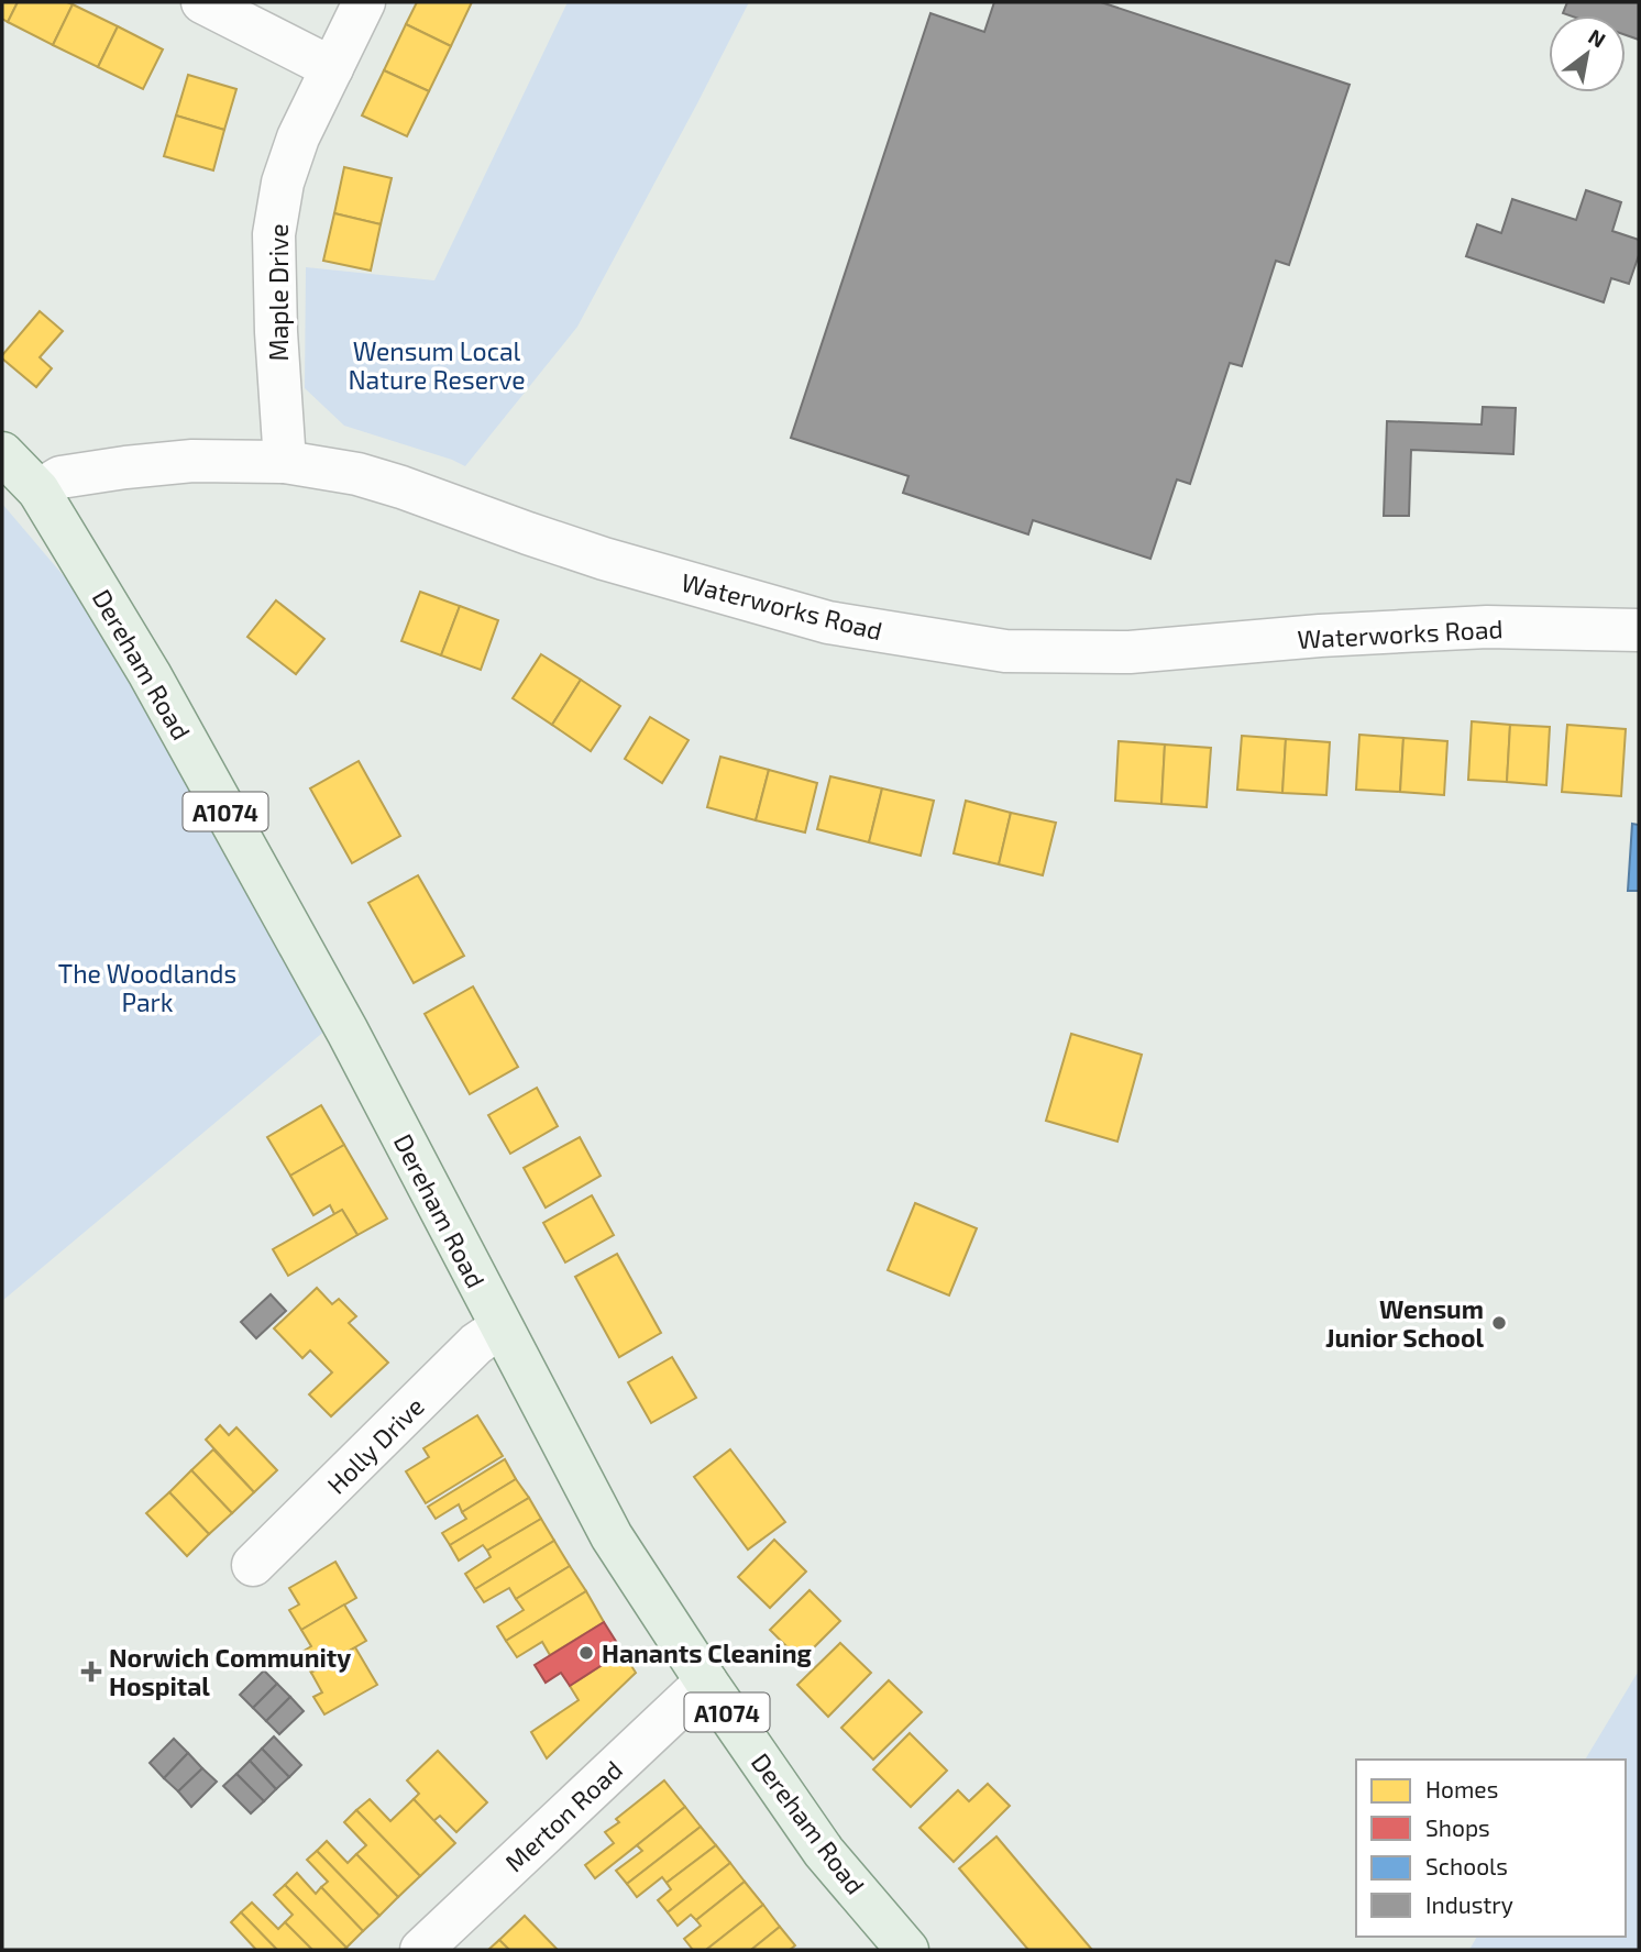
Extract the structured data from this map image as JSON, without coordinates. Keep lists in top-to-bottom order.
{
  "streets": {
    "main road": ["Dereham Road", "A1074"],
    "street": [
      "Maple Drive",
      "Waterworks Road",
      "Holly Drive",
      "Merton Road"
    ]
  },
  "crossings": [
    ["Maple Drive", "Waterworks Road"],
    ["Waterworks Road", "Dereham Road"],
    ["Dereham Road", "Holly Drive"],
    ["Dereham Road", "Merton Road"]
  ],
  "parks": ["Wensum Local Nature Reserve", "The Woodlands Park"],
  "places": {
    "other": ["Wensum Junior School", "Hanants Cleaning"],
    "health": ["Norwich Community Hospital"]
  },
  "legend": [
    "Homes",
    "Shops",
    "Schools",
    "Industry"
  ],
  "north": "top right"
}
